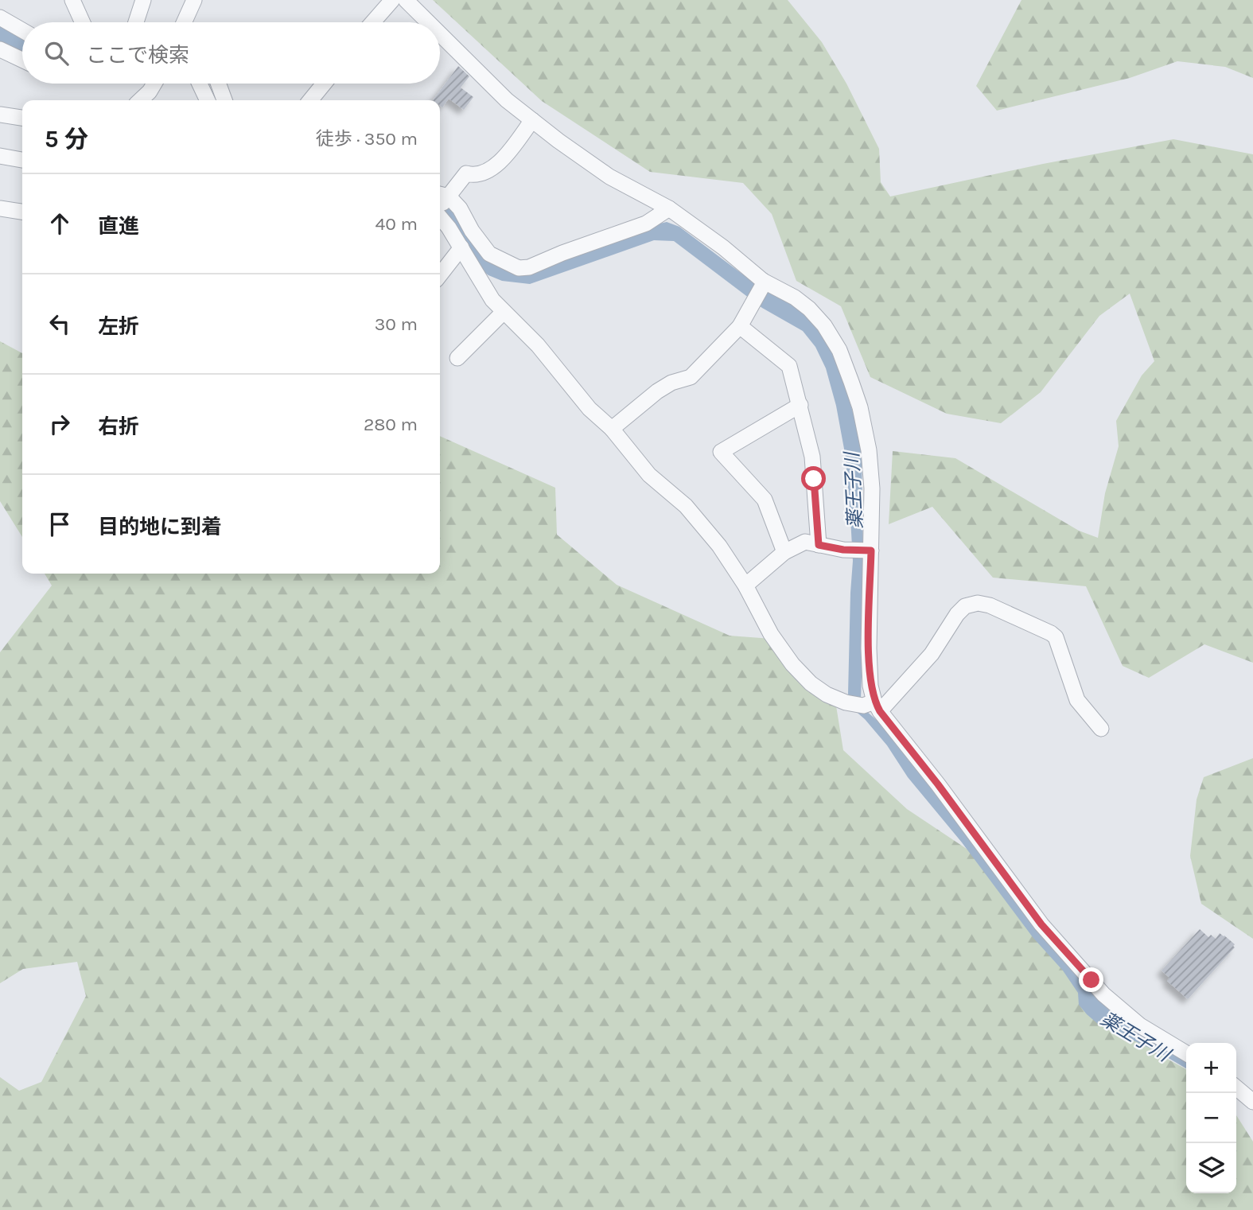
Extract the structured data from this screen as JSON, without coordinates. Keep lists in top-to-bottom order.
{
  "water": ["薬王子川"],
  "page": {
    "search": "ここで検索",
    "heading": ["5 分", "徒歩 · 350 m"],
    "list": [
      ["直進", "40 m"],
      ["左折", "30 m"],
      ["右折", "280 m"],
      "目的地に到着"
    ],
    "map_buttons": ["+", "−"]
  }
}
